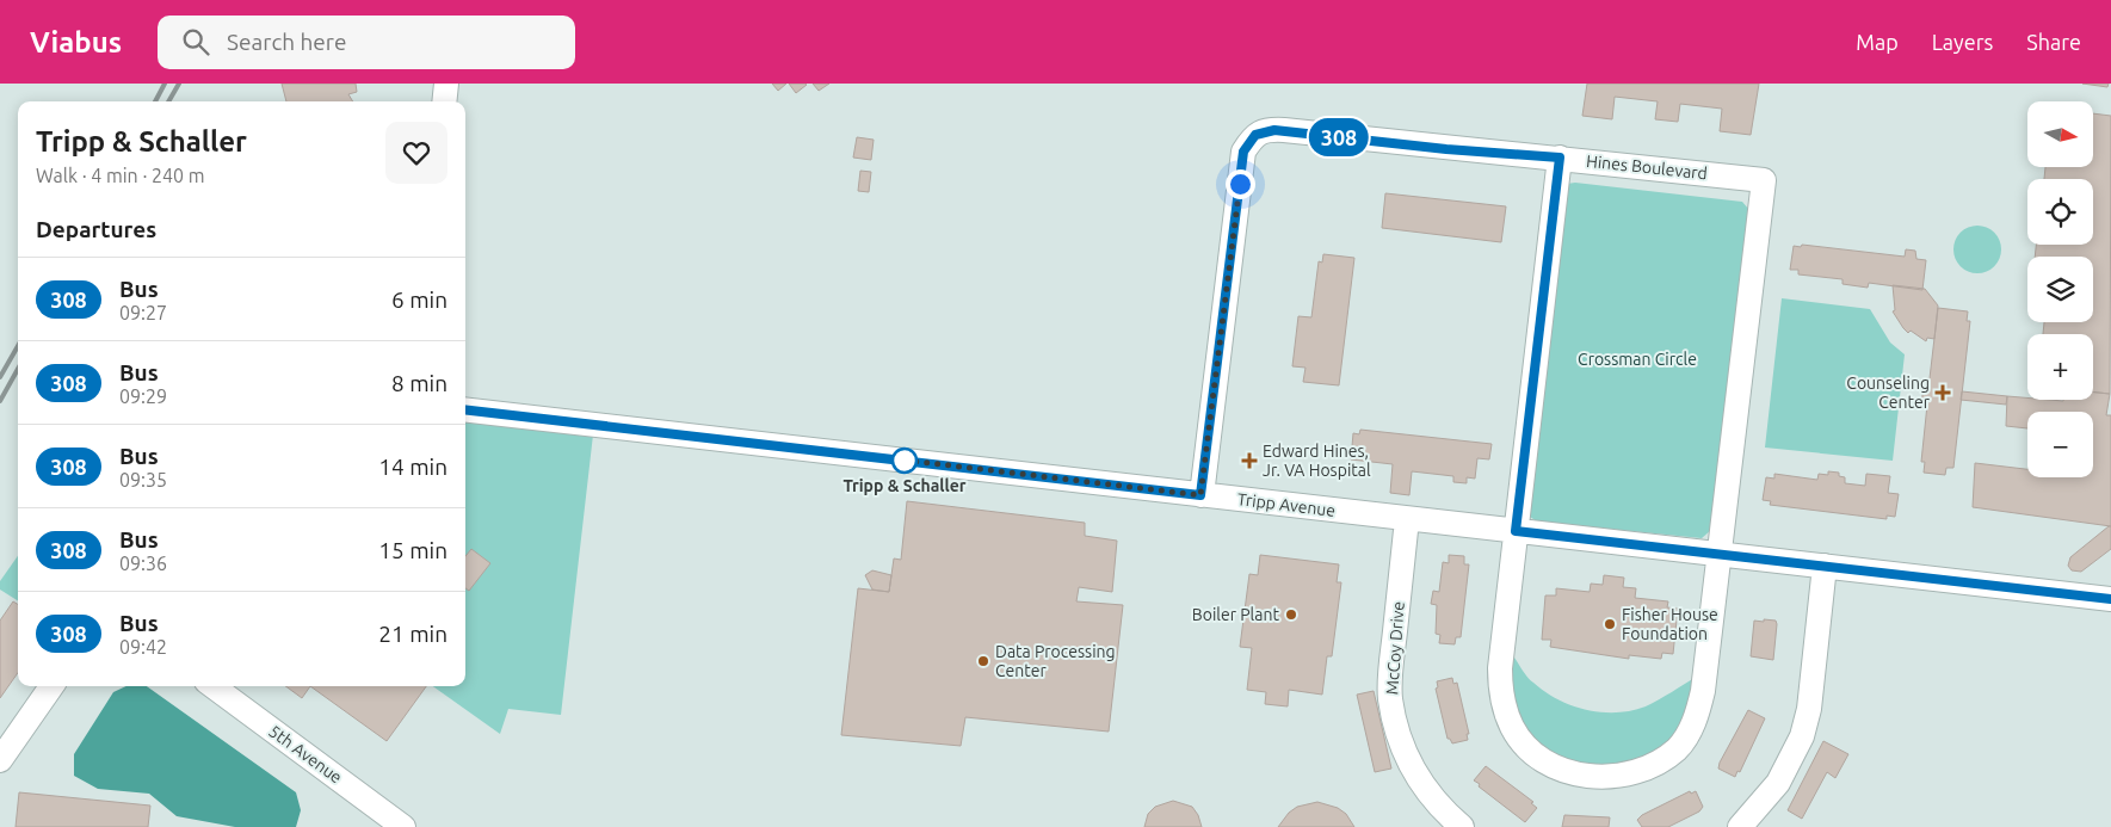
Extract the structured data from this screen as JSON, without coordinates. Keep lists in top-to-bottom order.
{
  "streets": {
    "street": [
      "Hines Boulevard",
      "Tripp Avenue",
      "McCoy Drive",
      "5th Avenue"
    ]
  },
  "crossings": [
    ["Hines Boulevard", "Tripp Avenue"],
    ["Tripp Avenue", "McCoy Drive"]
  ],
  "parks": ["Crossman Circle"],
  "places": {
    "health": ["Counseling Center", "Edward Hines, Jr. VA Hospital"],
    "other": [
      "Tripp & Schaller",
      "Boiler Plant",
      "Fisher House Foundation",
      "Data Processing Center"
    ]
  },
  "lines": ["bus line 308"],
  "north": "right",
  "page": {
    "header": "Viabus",
    "search": "Search here",
    "nav": ["Map", "Layers", "Share"],
    "on_map": "308",
    "map_buttons": ["+", "−"],
    "heading": [
      ["Tripp & Schaller", "Walk · 4 min · 240 m"],
      "Departures"
    ],
    "list": [
      {
        "mark": "308",
        "name": "Bus",
        "note": "09:27",
        "value": "6 min"
      },
      {
        "mark": "308",
        "name": "Bus",
        "note": "09:29",
        "value": "8 min"
      },
      {
        "mark": "308",
        "name": "Bus",
        "note": "09:35",
        "value": "14 min"
      },
      {
        "mark": "308",
        "name": "Bus",
        "note": "09:36",
        "value": "15 min"
      },
      {
        "mark": "308",
        "name": "Bus",
        "note": "09:42",
        "value": "21 min"
      }
    ]
  }
}
